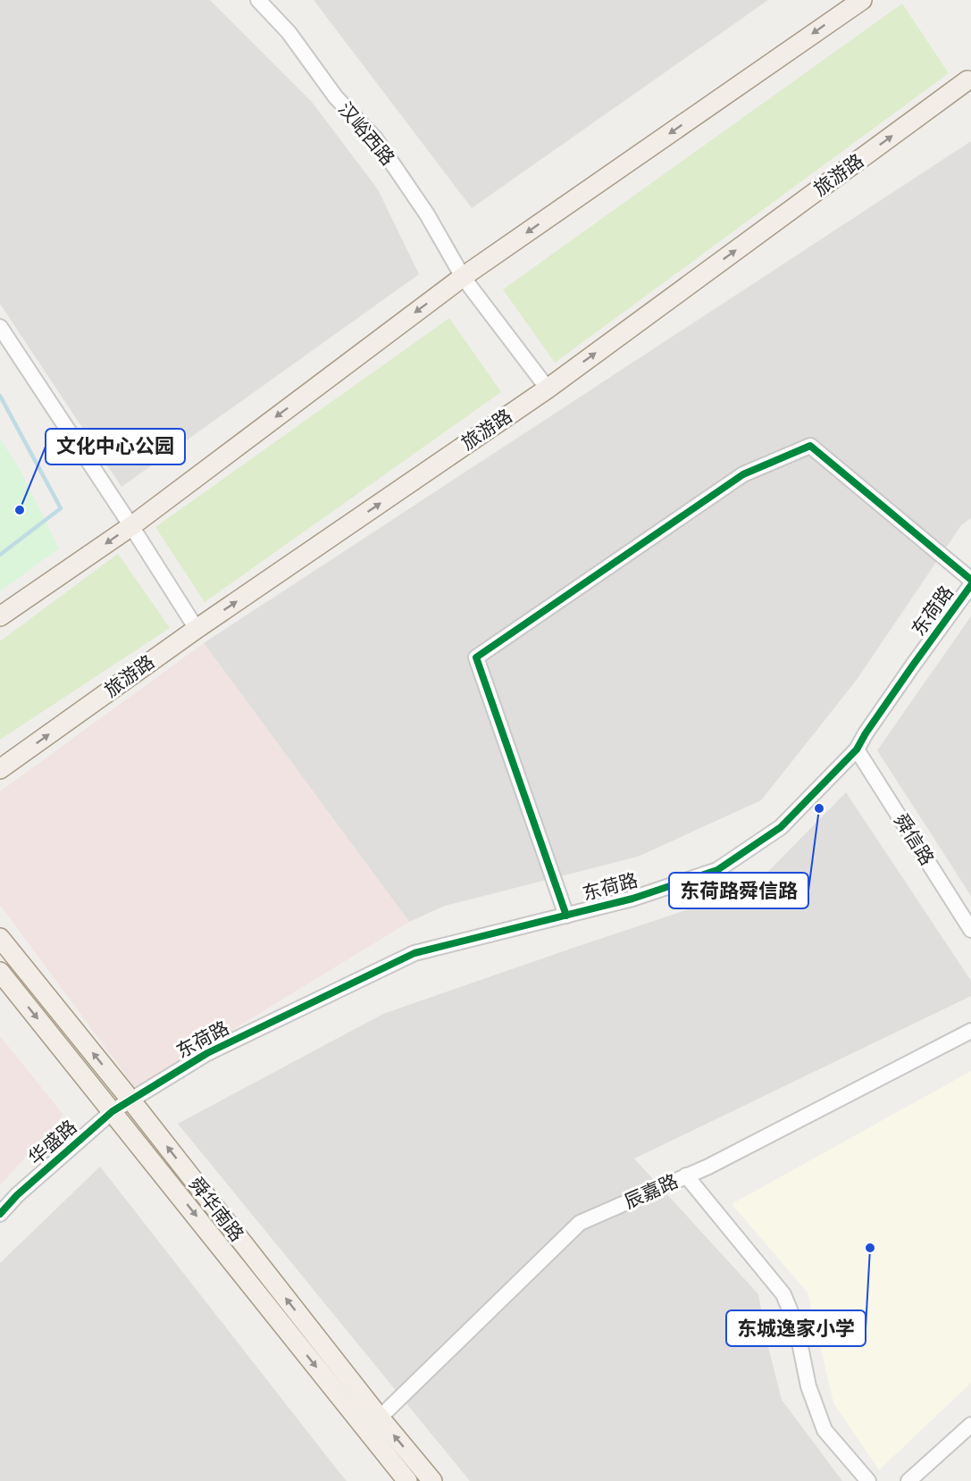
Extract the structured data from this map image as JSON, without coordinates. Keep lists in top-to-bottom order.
{
  "streets": {
    "main road": ["旅游路", "舜华南路"],
    "street": [
      "汉峪西路",
      "东荷路",
      "舜信路",
      "华盛路",
      "辰嘉路"
    ]
  },
  "crossings": [
    ["汉峪西路", "旅游路"],
    ["东荷路", "舜信路"],
    ["东荷路", "华盛路"],
    ["东荷路", "舜华南路"],
    ["华盛路", "舜华南路"],
    ["辰嘉路", "舜华南路"]
  ],
  "places": ["文化中心公园", "东荷路舜信路", "东城逸家小学"]
}
